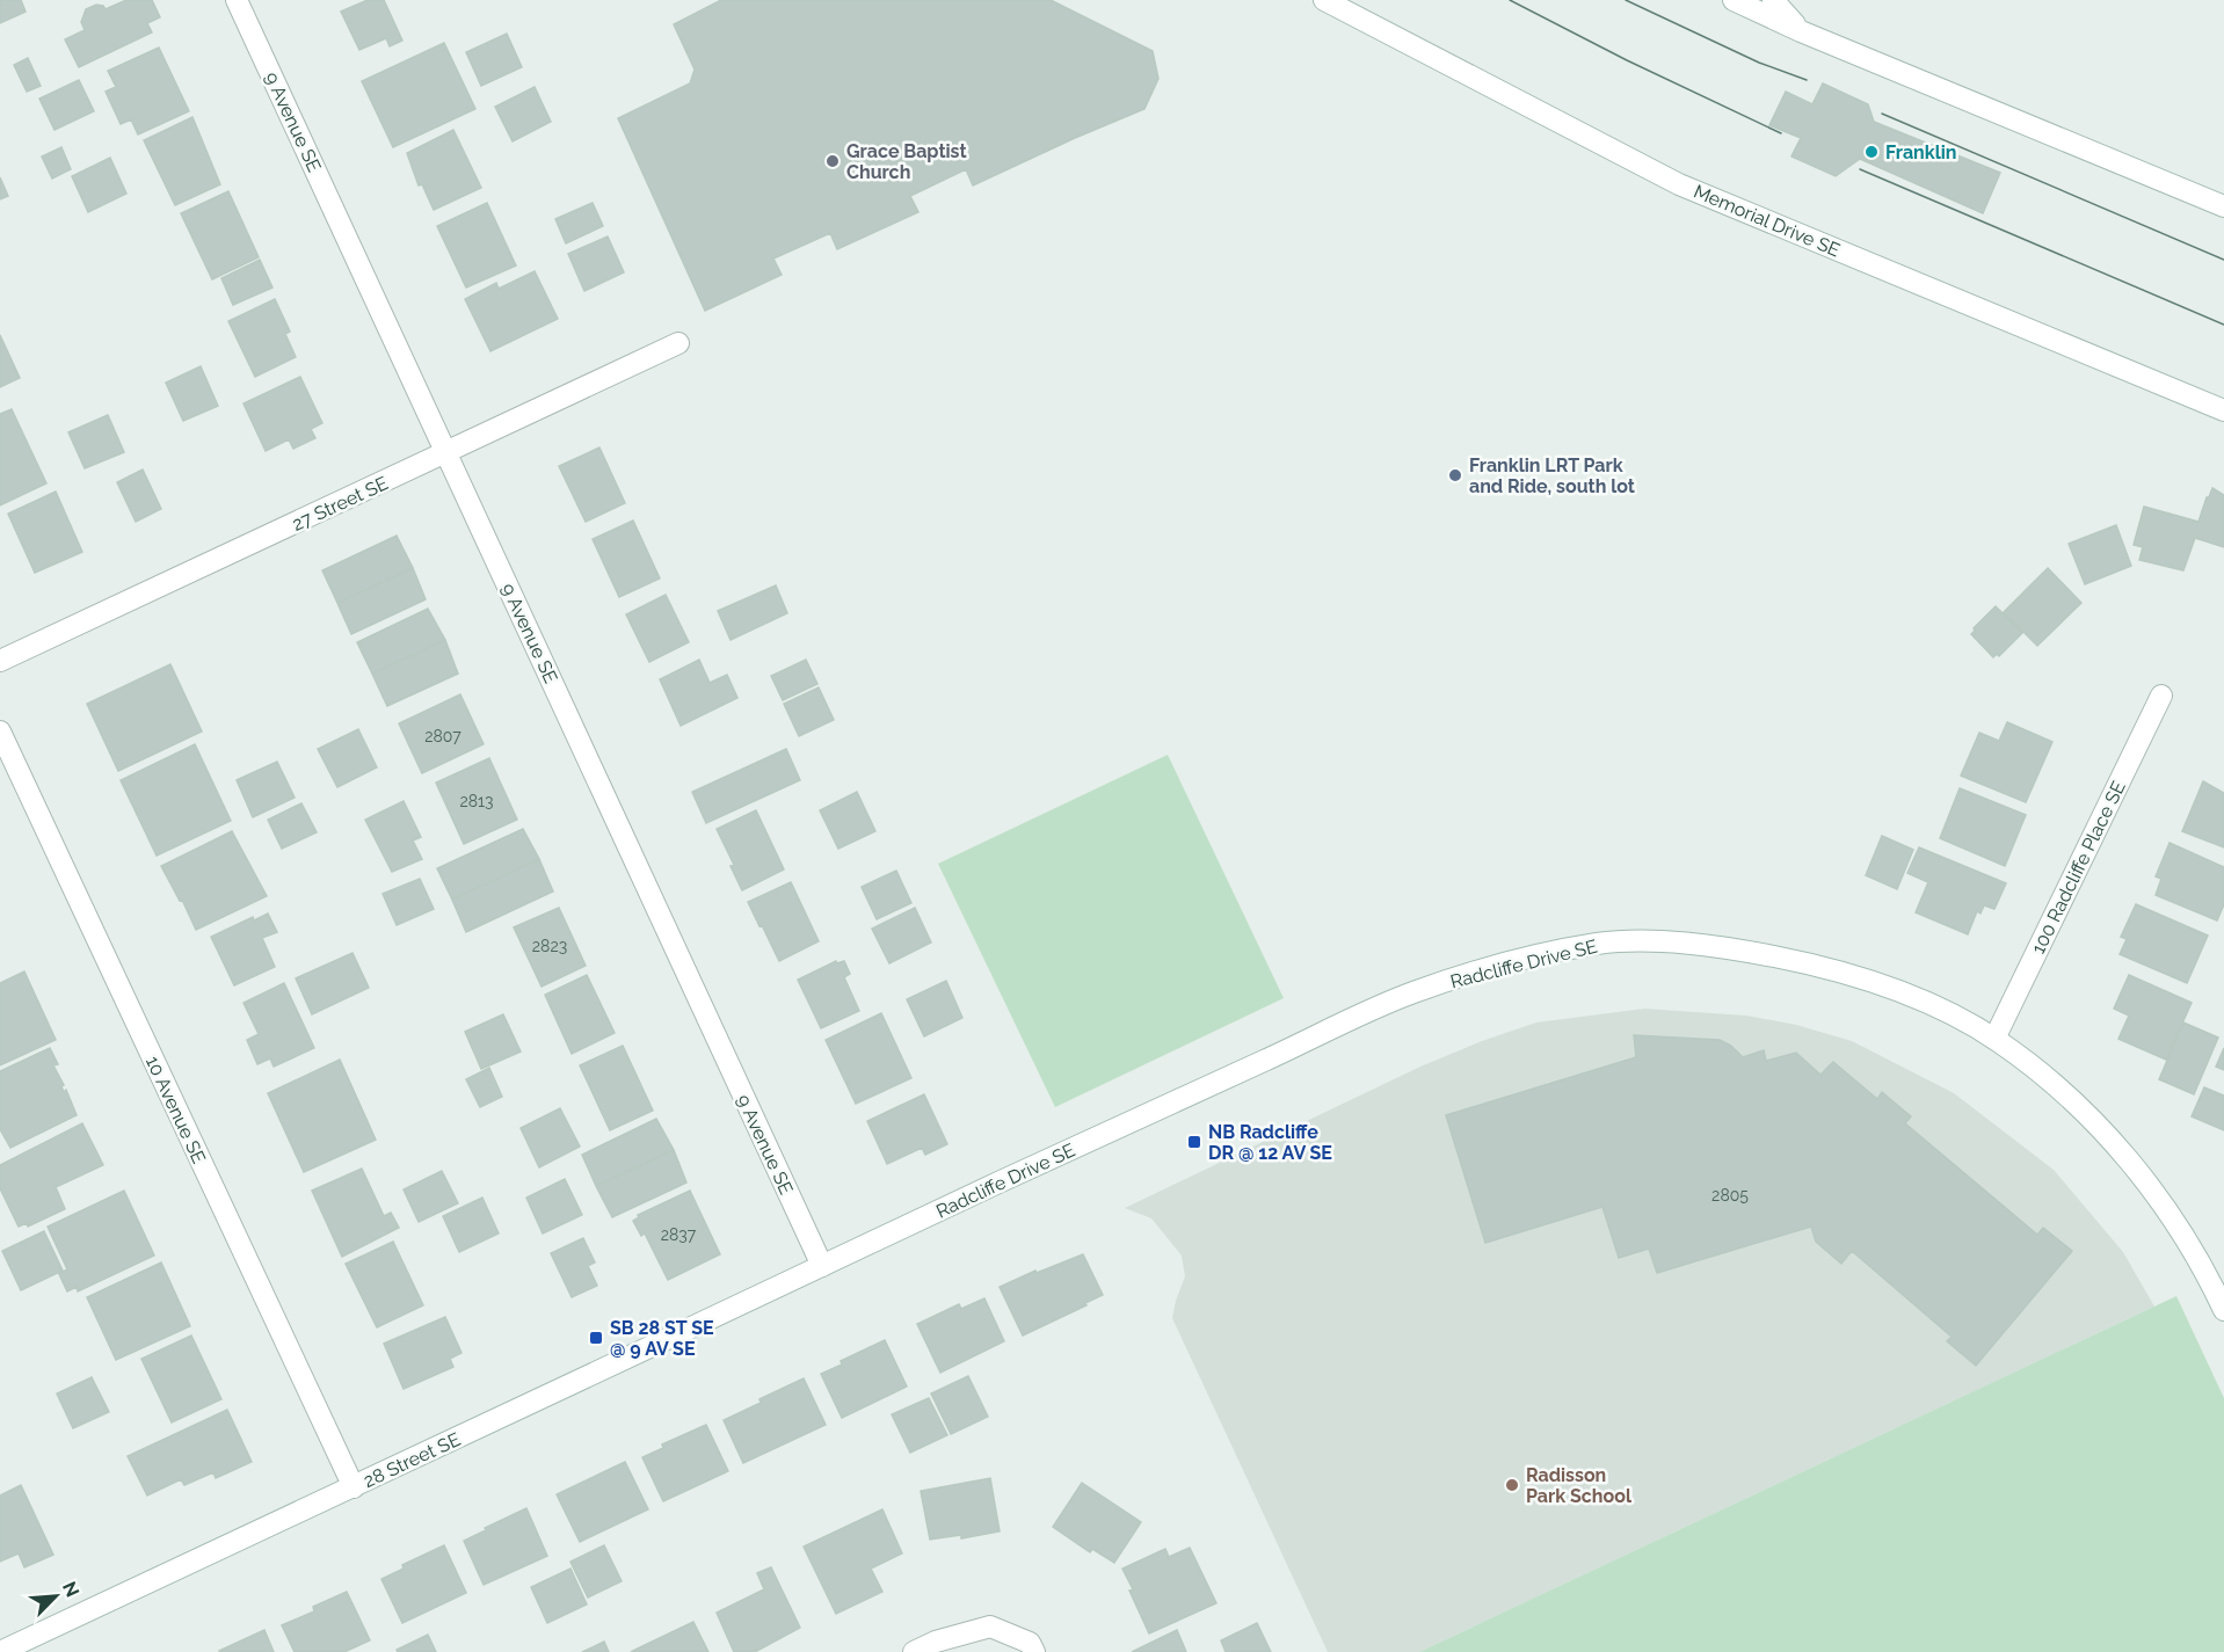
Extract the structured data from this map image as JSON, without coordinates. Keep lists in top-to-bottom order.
{
  "streets": {
    "street": [
      "9 Avenue SE",
      "Memorial Drive SE",
      "27 Street SE",
      "100 Radcliffe Place SE",
      "Radcliffe Drive SE",
      "10 Avenue SE",
      "28 Street SE"
    ]
  },
  "crossings": [
    ["9 Avenue SE", "27 Street SE"],
    ["9 Avenue SE", "Radcliffe Drive SE"],
    ["9 Avenue SE", "28 Street SE"],
    ["100 Radcliffe Place SE", "Radcliffe Drive SE"],
    ["Radcliffe Drive SE", "28 Street SE"],
    ["10 Avenue SE", "28 Street SE"]
  ],
  "places": {
    "other": [
      "Franklin",
      "Grace Baptist Church",
      "Franklin LRT Park and Ride, south lot",
      "Radisson Park School"
    ],
    "transit": ["NB Radcliffe DR @ 12 AV SE", "SB 28 ST SE @ 9 AV SE"]
  },
  "house_numbers": [
    "2807",
    "2813",
    "2823",
    "2805",
    "2837"
  ],
  "north": "top right"
}
